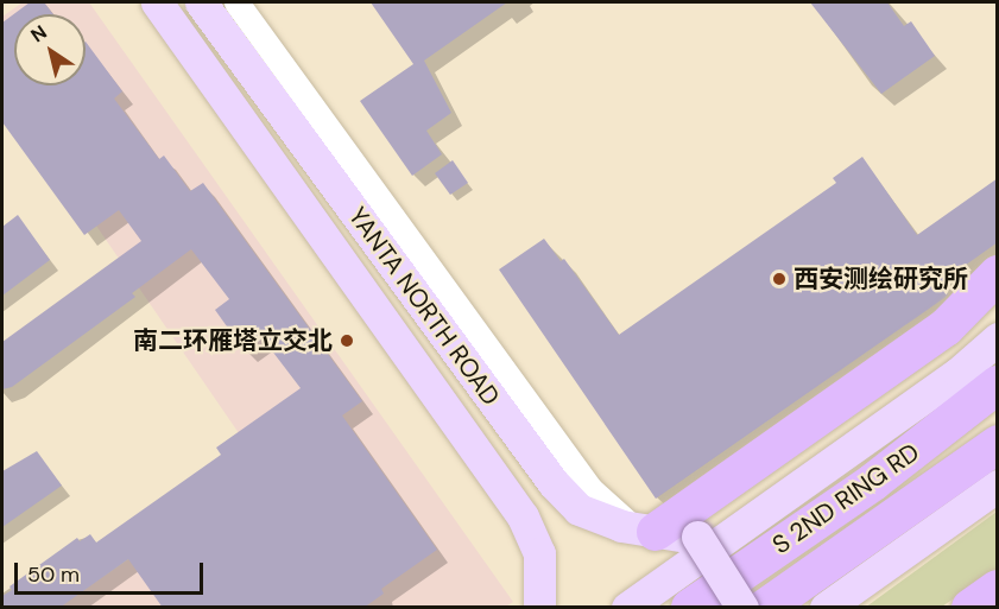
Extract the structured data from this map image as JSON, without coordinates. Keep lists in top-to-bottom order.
{
  "streets": {
    "highway": ["S 2ND RING RD"],
    "main road": ["YANTA NORTH ROAD"]
  },
  "places": ["西安测绘研究所", "南二环雁塔立交北"],
  "scale_bar": "50 m",
  "north": "top left"
}
